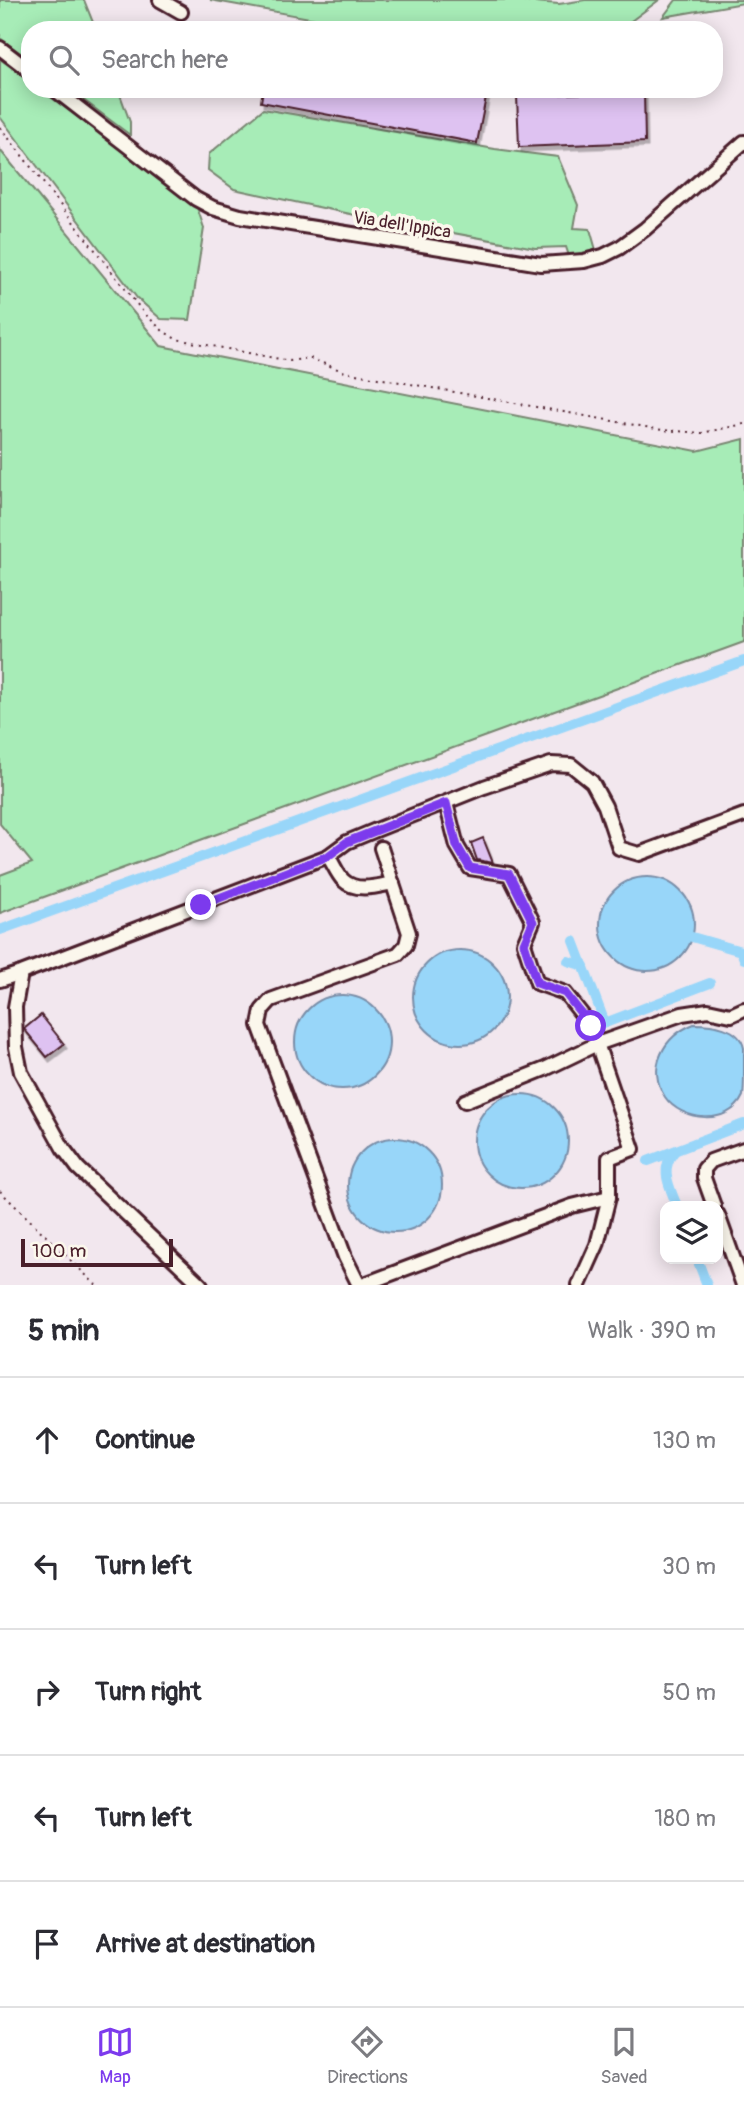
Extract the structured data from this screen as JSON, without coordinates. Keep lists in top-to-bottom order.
{
  "streets": {
    "street": ["Via dell'Ippica"]
  },
  "scale_bar": "100 m",
  "page": {
    "search": "Search here",
    "scale": "100 m",
    "heading": ["5 min", "Walk · 390 m"],
    "list": [
      ["Continue", "130 m"],
      ["Turn left", "30 m"],
      ["Turn right", "50 m"],
      ["Turn left", "180 m"],
      "Arrive at destination"
    ],
    "nav": ["Map", "Directions", "Saved"]
  }
}
